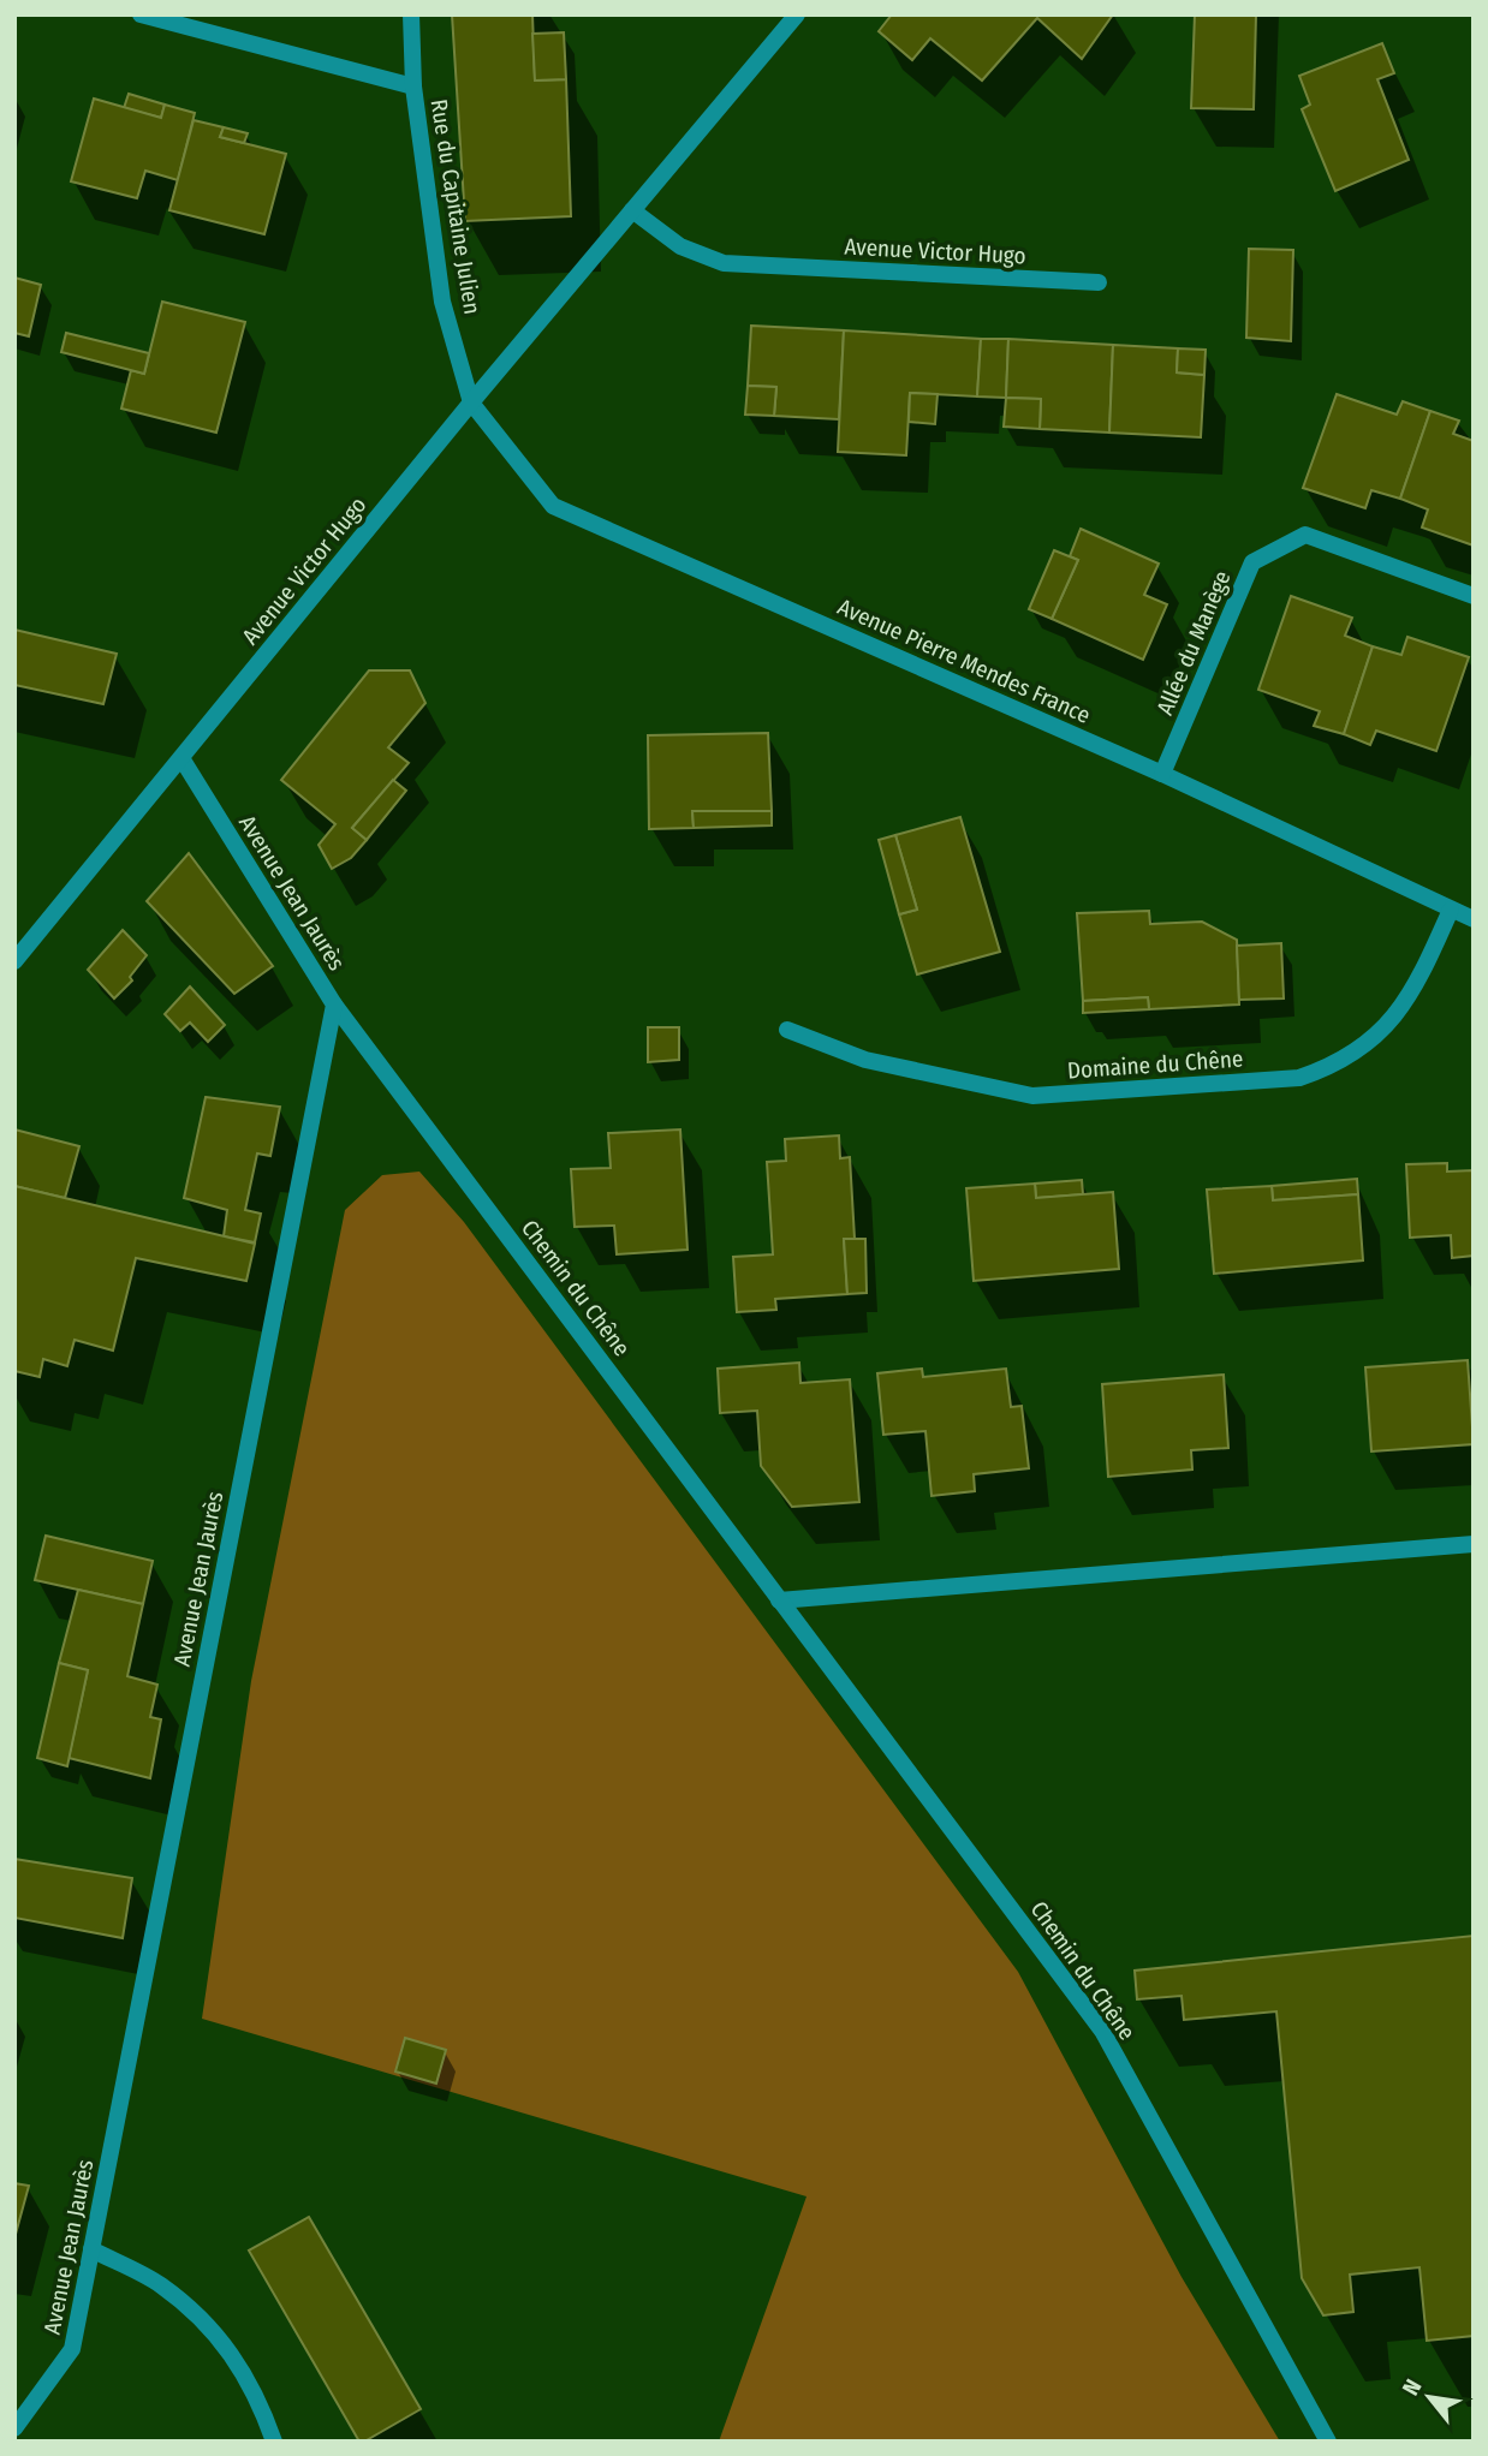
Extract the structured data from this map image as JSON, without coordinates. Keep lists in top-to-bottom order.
{
  "streets": {
    "street": [
      "Rue du Capitaine Julien",
      "Avenue Victor Hugo",
      "Allée du Manège",
      "Avenue Pierre Mendes France",
      "Avenue Jean Jaurès",
      "Domaine du Chêne",
      "Chemin du Chêne"
    ]
  },
  "crossings": [
    ["Rue du Capitaine Julien", "Avenue Victor Hugo"],
    ["Rue du Capitaine Julien", "Avenue Pierre Mendes France"],
    ["Avenue Victor Hugo", "Avenue Pierre Mendes France"],
    ["Avenue Victor Hugo", "Avenue Jean Jaurès"],
    ["Allée du Manège", "Avenue Pierre Mendes France"],
    ["Avenue Pierre Mendes France", "Domaine du Chêne"],
    ["Avenue Jean Jaurès", "Chemin du Chêne"]
  ],
  "north": "top left"
}
